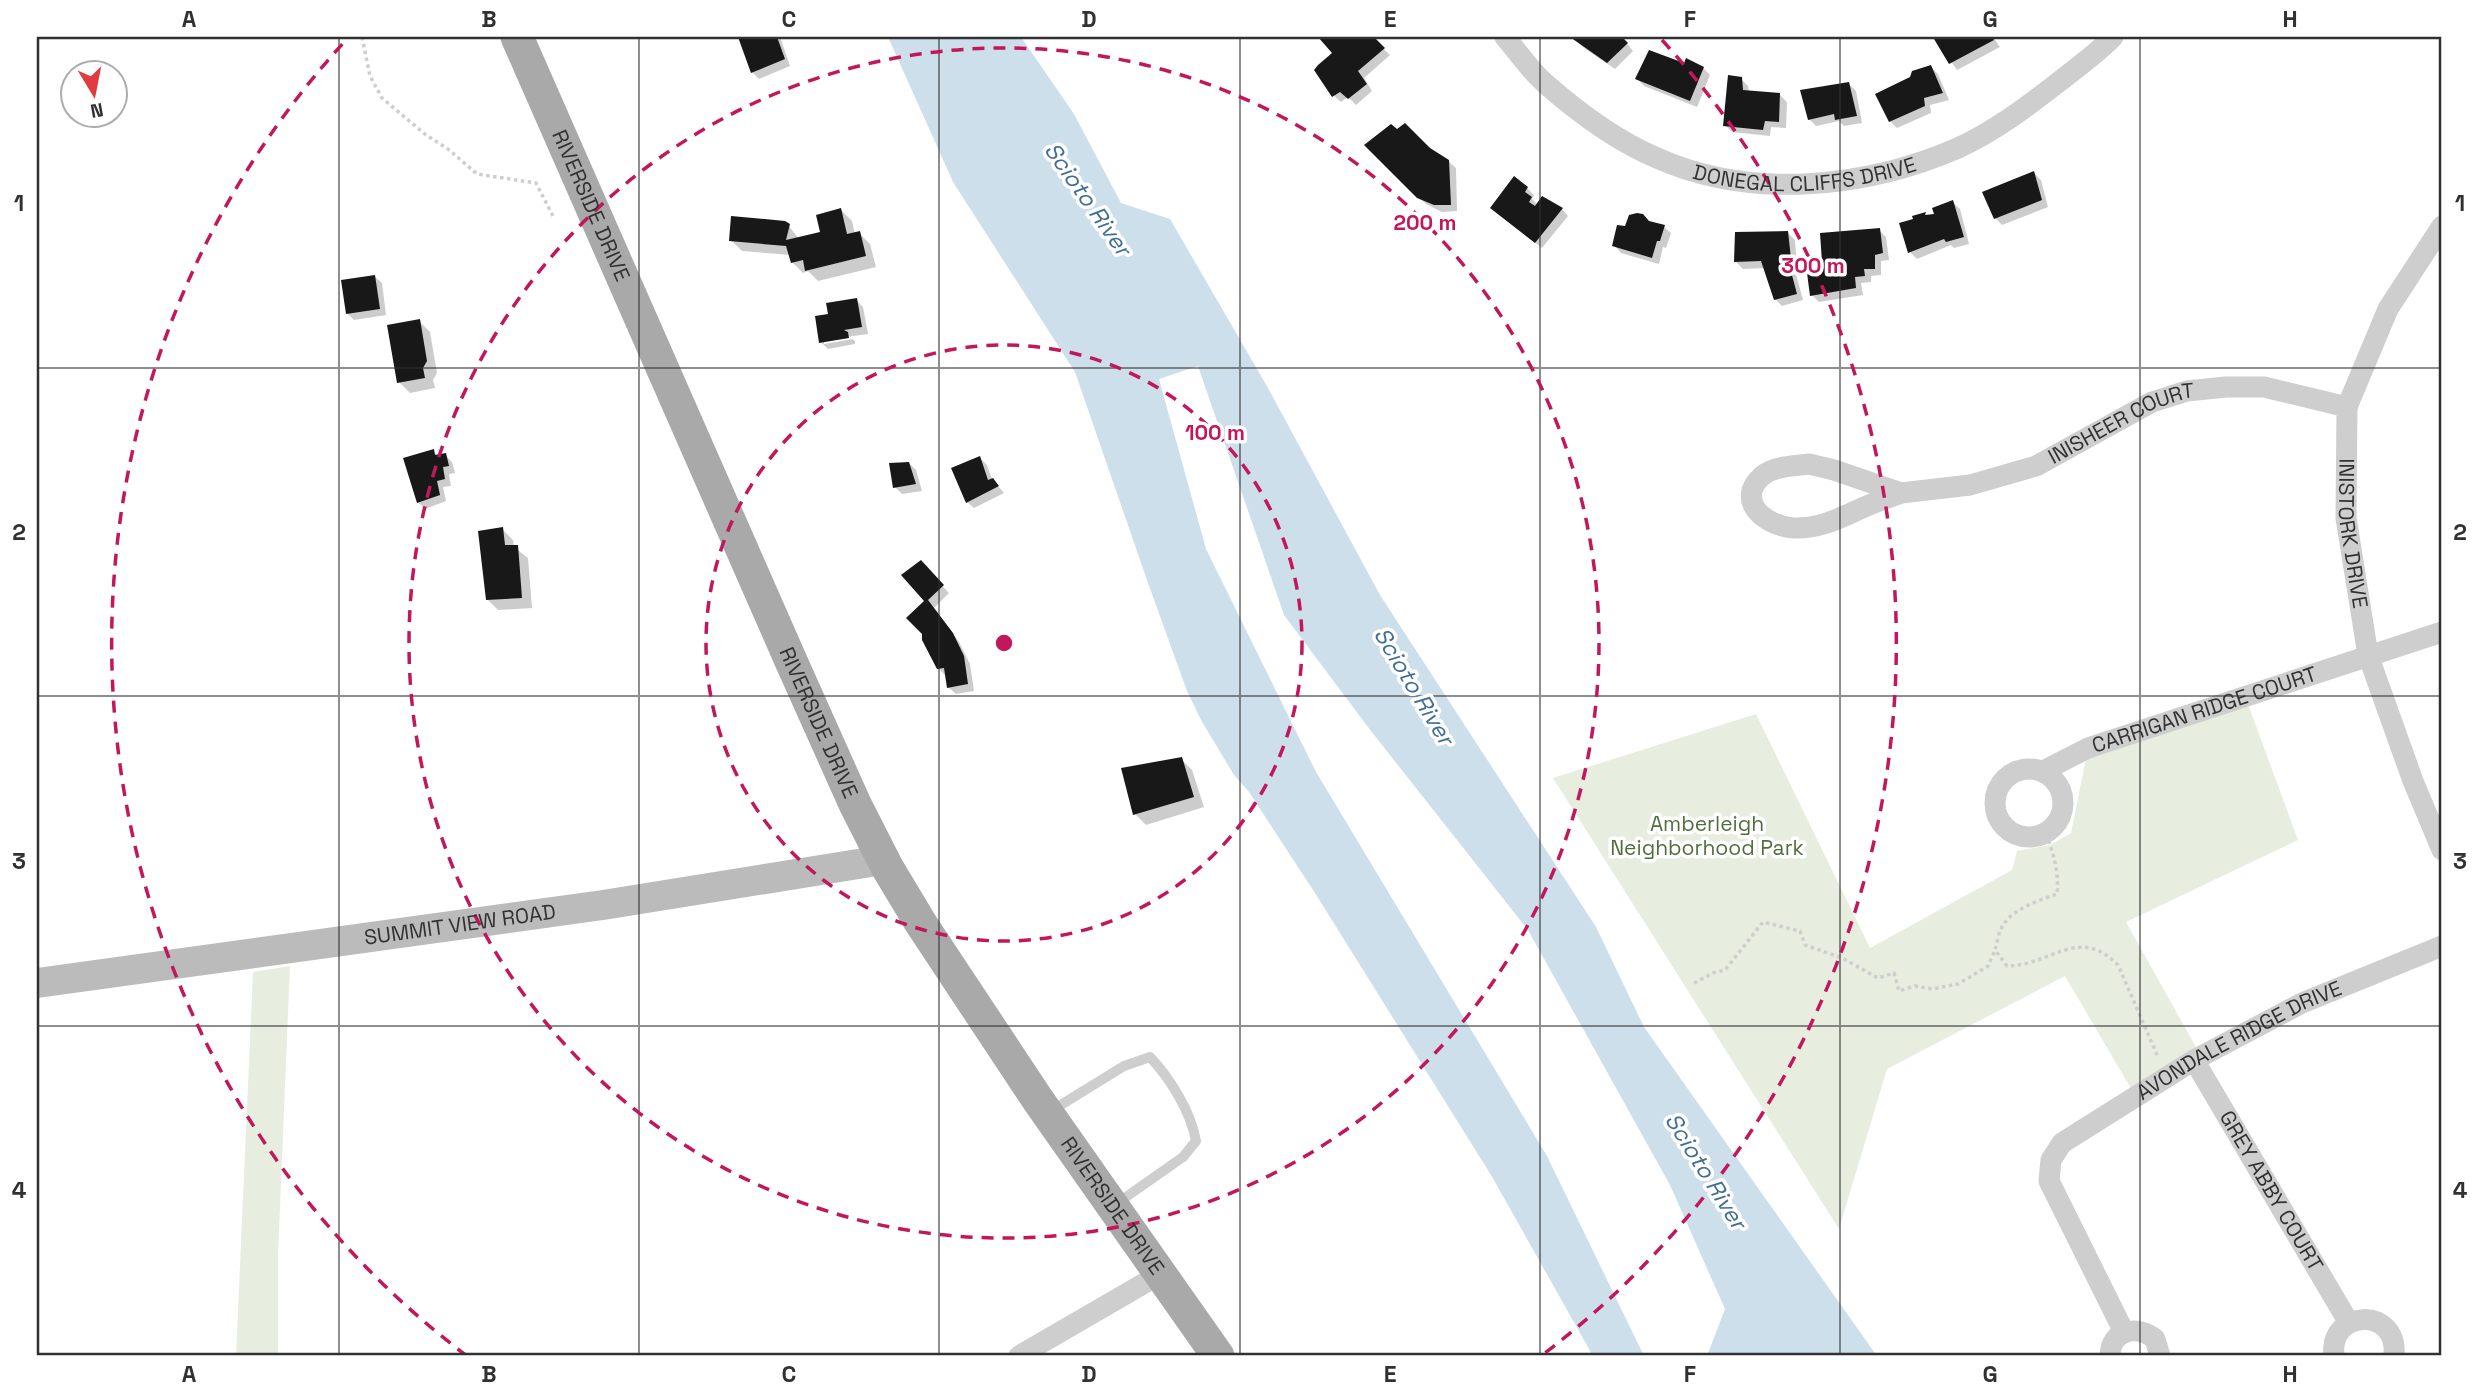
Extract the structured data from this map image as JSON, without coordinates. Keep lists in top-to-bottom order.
{
  "streets": {
    "main road": ["RIVERSIDE DRIVE"],
    "street": [
      "DONEGAL CLIFFS DRIVE",
      "INISHEER COURT",
      "INISTORK DRIVE",
      "CARRIGAN RIDGE COURT",
      "SUMMIT VIEW ROAD",
      "AVONDALE RIDGE DRIVE",
      "GREY ABBY COURT"
    ]
  },
  "crossings": [
    ["RIVERSIDE DRIVE", "SUMMIT VIEW ROAD"],
    ["INISHEER COURT", "INISTORK DRIVE"],
    ["INISTORK DRIVE", "CARRIGAN RIDGE COURT"],
    ["AVONDALE RIDGE DRIVE", "GREY ABBY COURT"]
  ],
  "water": ["Scioto River"],
  "parks": ["Amberleigh Neighborhood Park"],
  "north": "bottom",
  "grid": {
    "columns": [
      "A",
      "B",
      "C",
      "D",
      "E",
      "F",
      "G",
      "H"
    ],
    "rows": [
      "1",
      "2",
      "3",
      "4"
    ]
  },
  "rings": ["200 m", "300 m", "100 m"]
}
